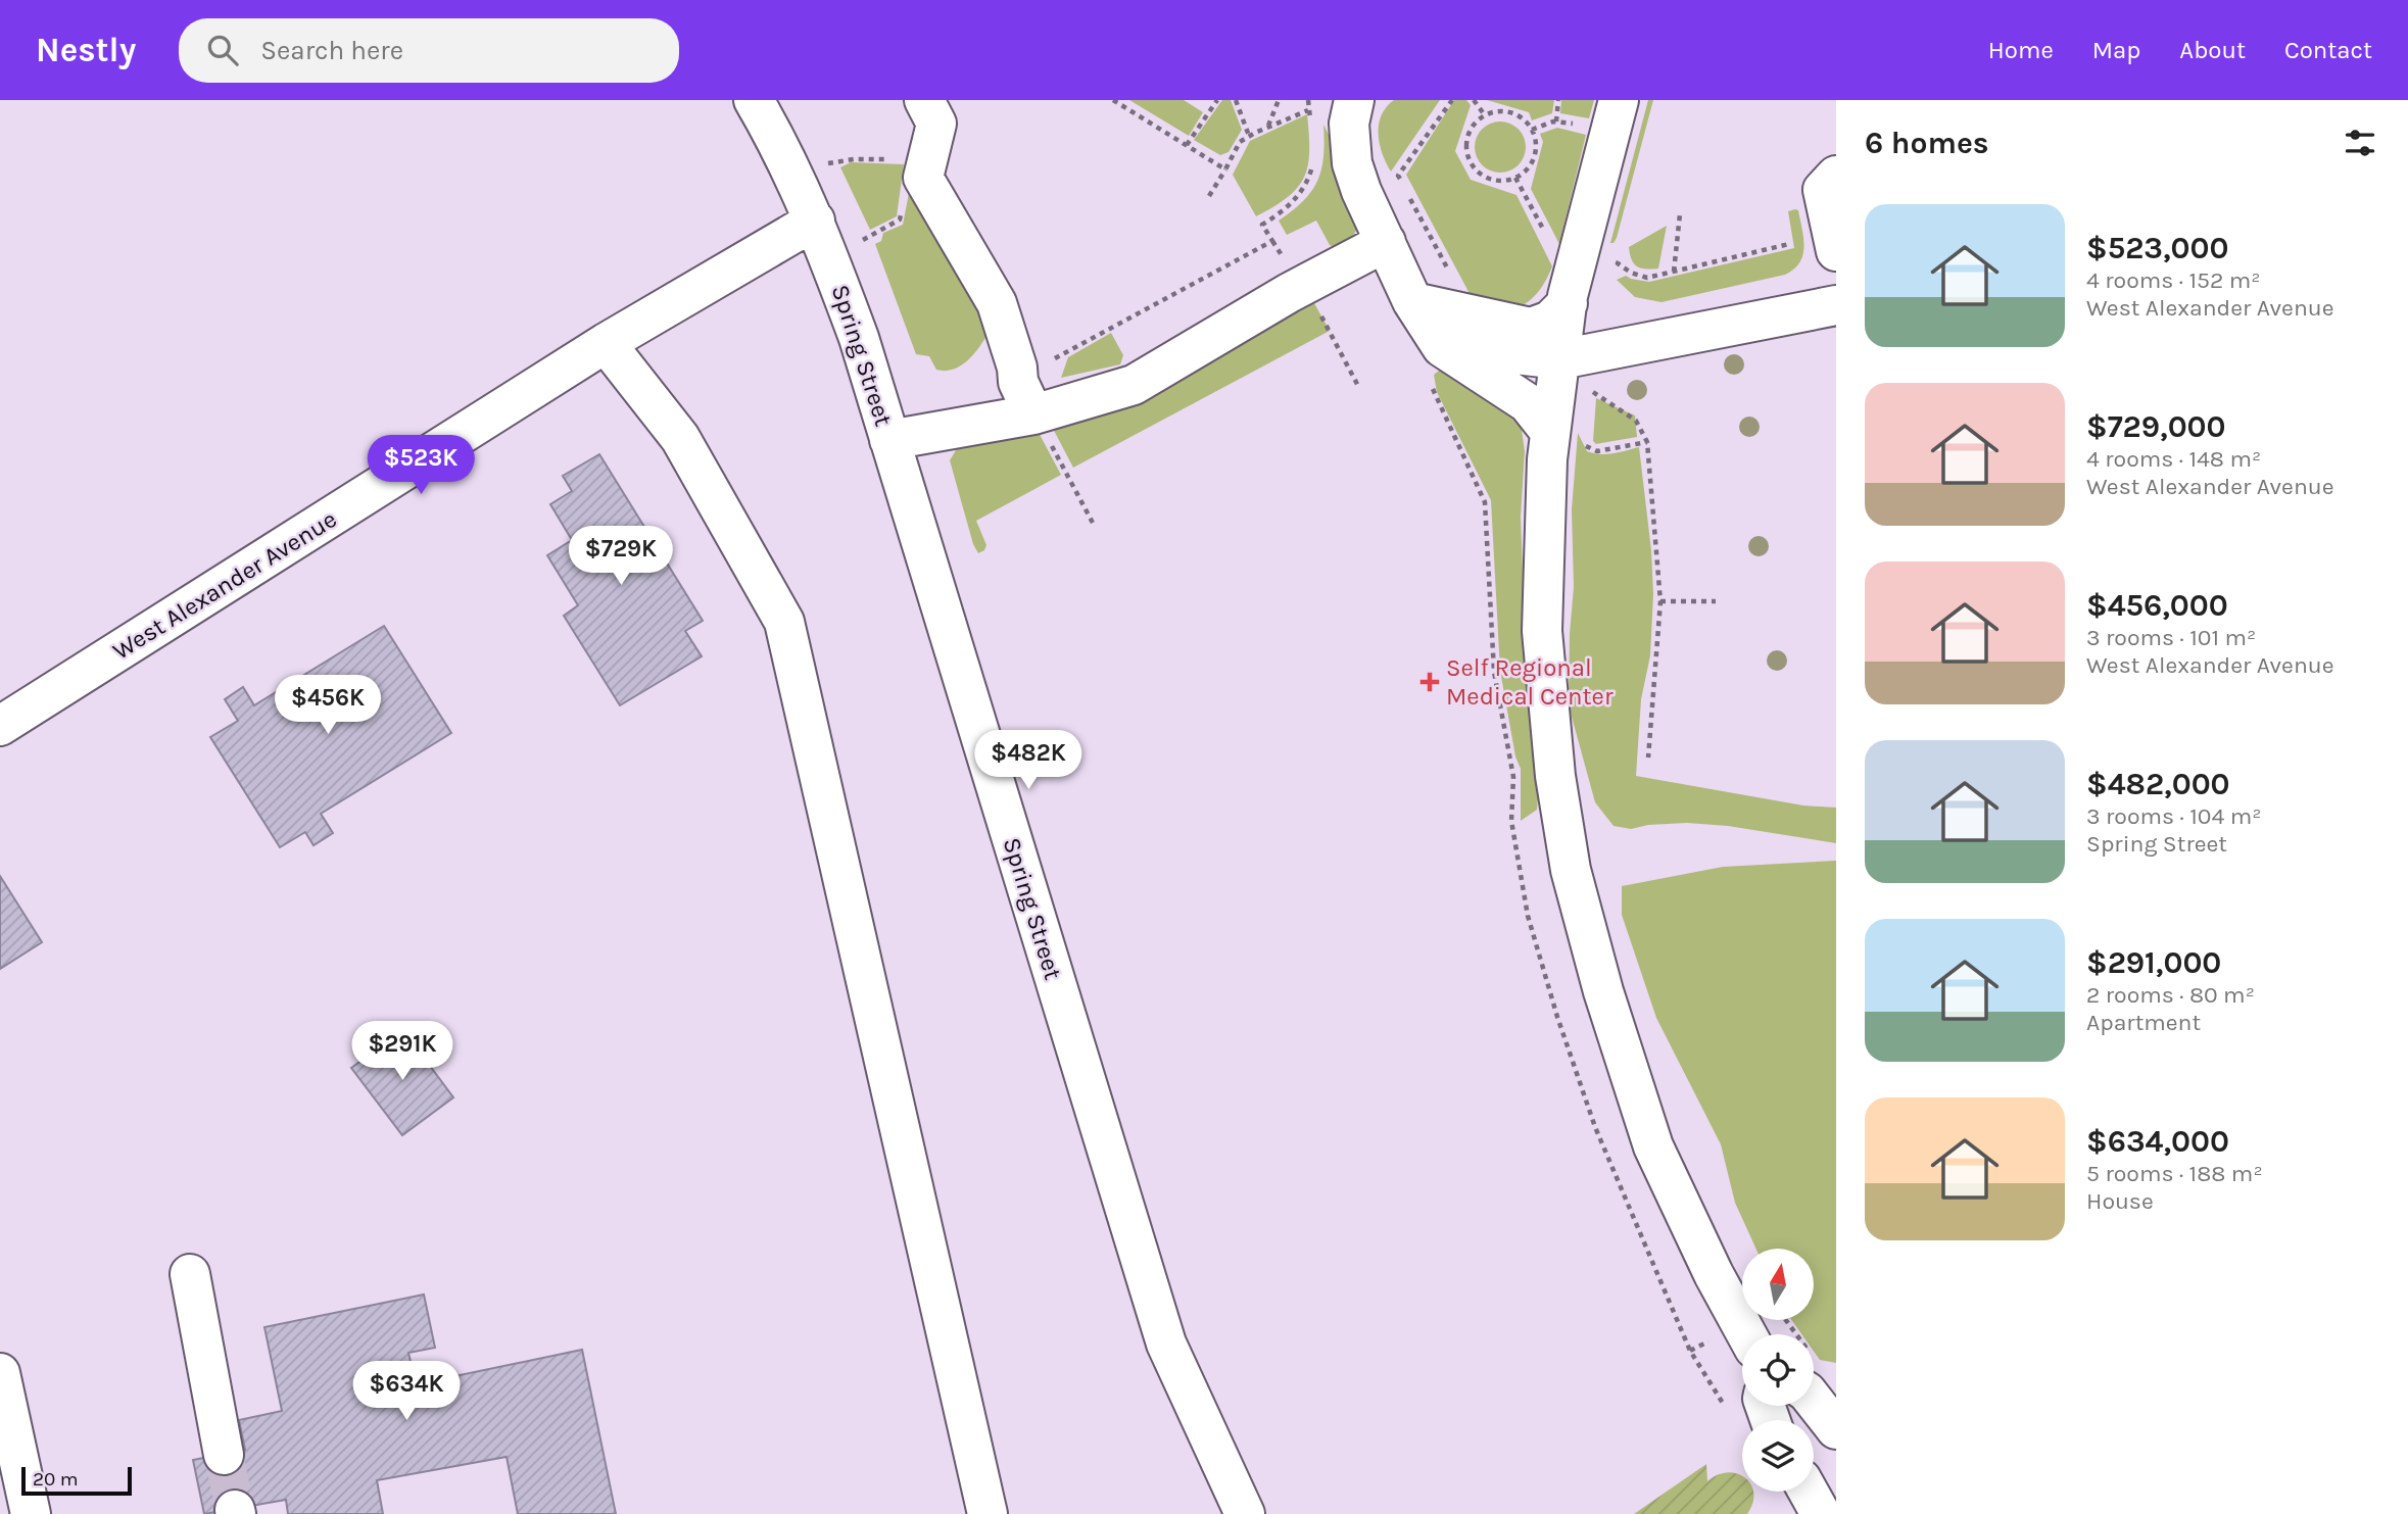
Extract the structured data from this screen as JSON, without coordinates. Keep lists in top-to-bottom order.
{
  "streets": {
    "street": ["Spring Street", "West Alexander Avenue"]
  },
  "crossings": [
    ["Spring Street", "West Alexander Avenue"]
  ],
  "places": {
    "health": ["Self Regional Medical Center"]
  },
  "scale_bar": "20 m",
  "north": "top",
  "page": {
    "header": "Nestly",
    "search": "Search here",
    "nav": [
      "Home",
      "Map",
      "About",
      "Contact"
    ],
    "heading": "6 homes",
    "list": [
      {
        "name": "$523,000",
        "note": "4 rooms · 152 m² · West Alexander Avenue"
      },
      {
        "name": "$729,000",
        "note": "4 rooms · 148 m² · West Alexander Avenue"
      },
      {
        "name": "$456,000",
        "note": "3 rooms · 101 m² · West Alexander Avenue"
      },
      {
        "name": "$482,000",
        "note": "3 rooms · 104 m² · Spring Street"
      },
      {
        "name": "$291,000",
        "note": "2 rooms · 80 m² · Apartment"
      },
      {
        "name": "$634,000",
        "note": "5 rooms · 188 m² · House"
      }
    ],
    "price": [
      "$523K",
      "$729K",
      "$456K",
      "$482K",
      "$291K",
      "$634K"
    ],
    "scale": "20 m"
  }
}
